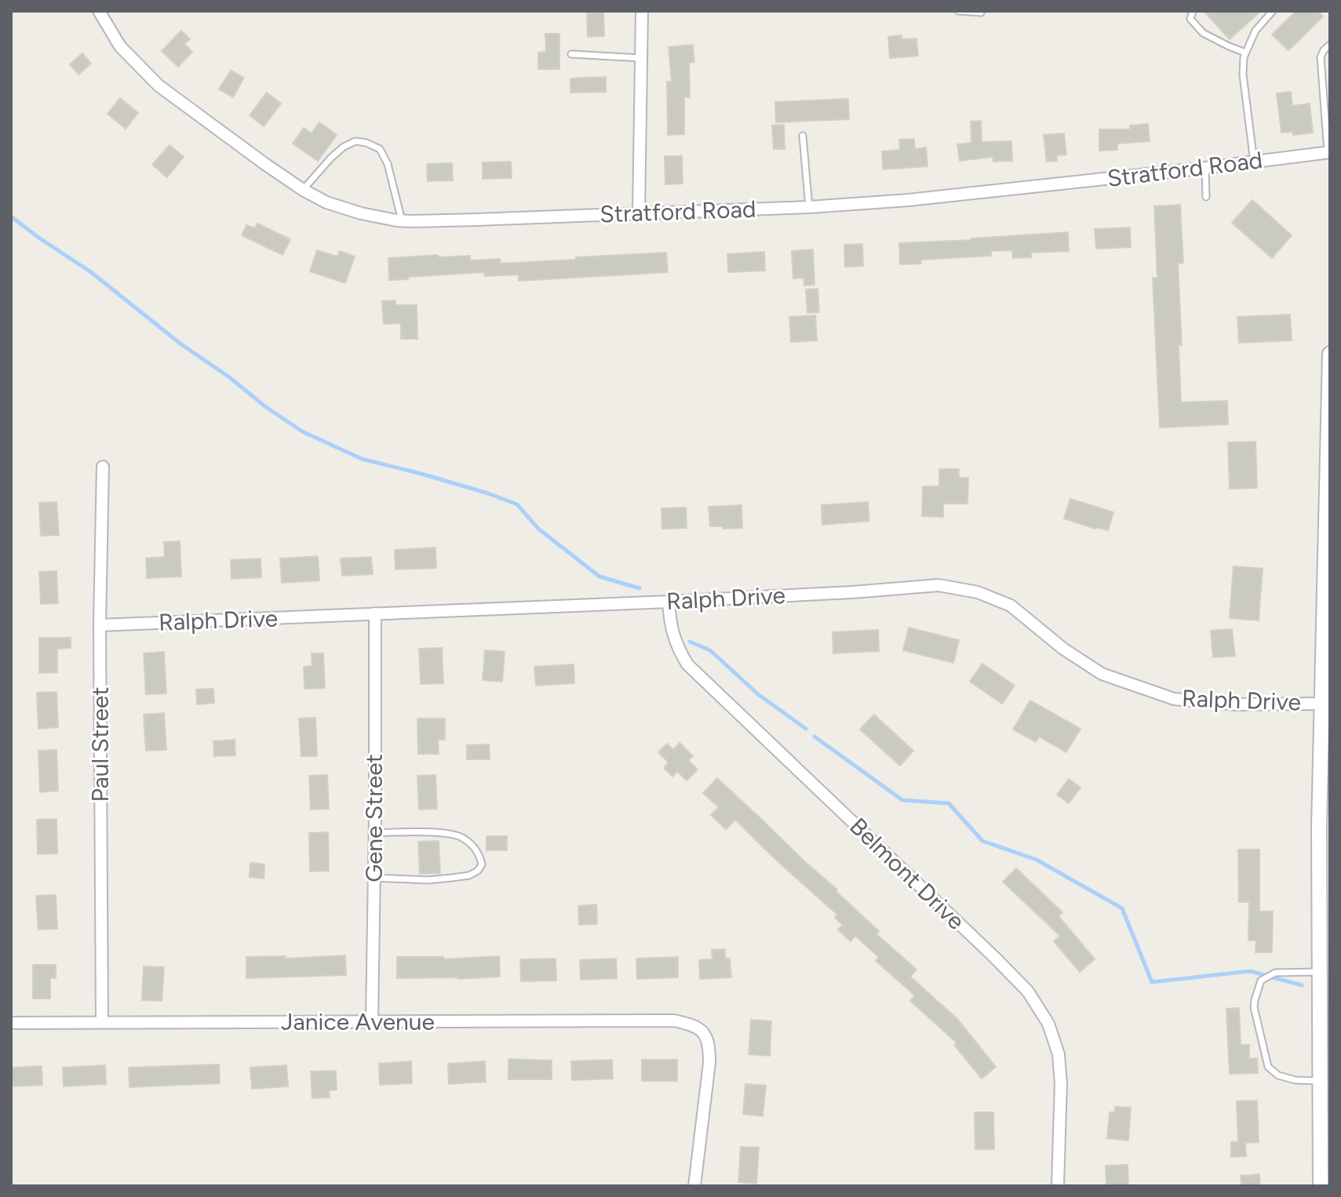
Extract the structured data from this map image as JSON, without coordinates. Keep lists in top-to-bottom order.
{
  "streets": {
    "street": [
      "Stratford Road",
      "Ralph Drive",
      "Paul Street",
      "Gene Street",
      "Belmont Drive",
      "Janice Avenue"
    ]
  },
  "crossings": [
    ["Ralph Drive", "Paul Street"],
    ["Ralph Drive", "Gene Street"],
    ["Ralph Drive", "Belmont Drive"],
    ["Paul Street", "Janice Avenue"],
    ["Gene Street", "Janice Avenue"]
  ]
}
